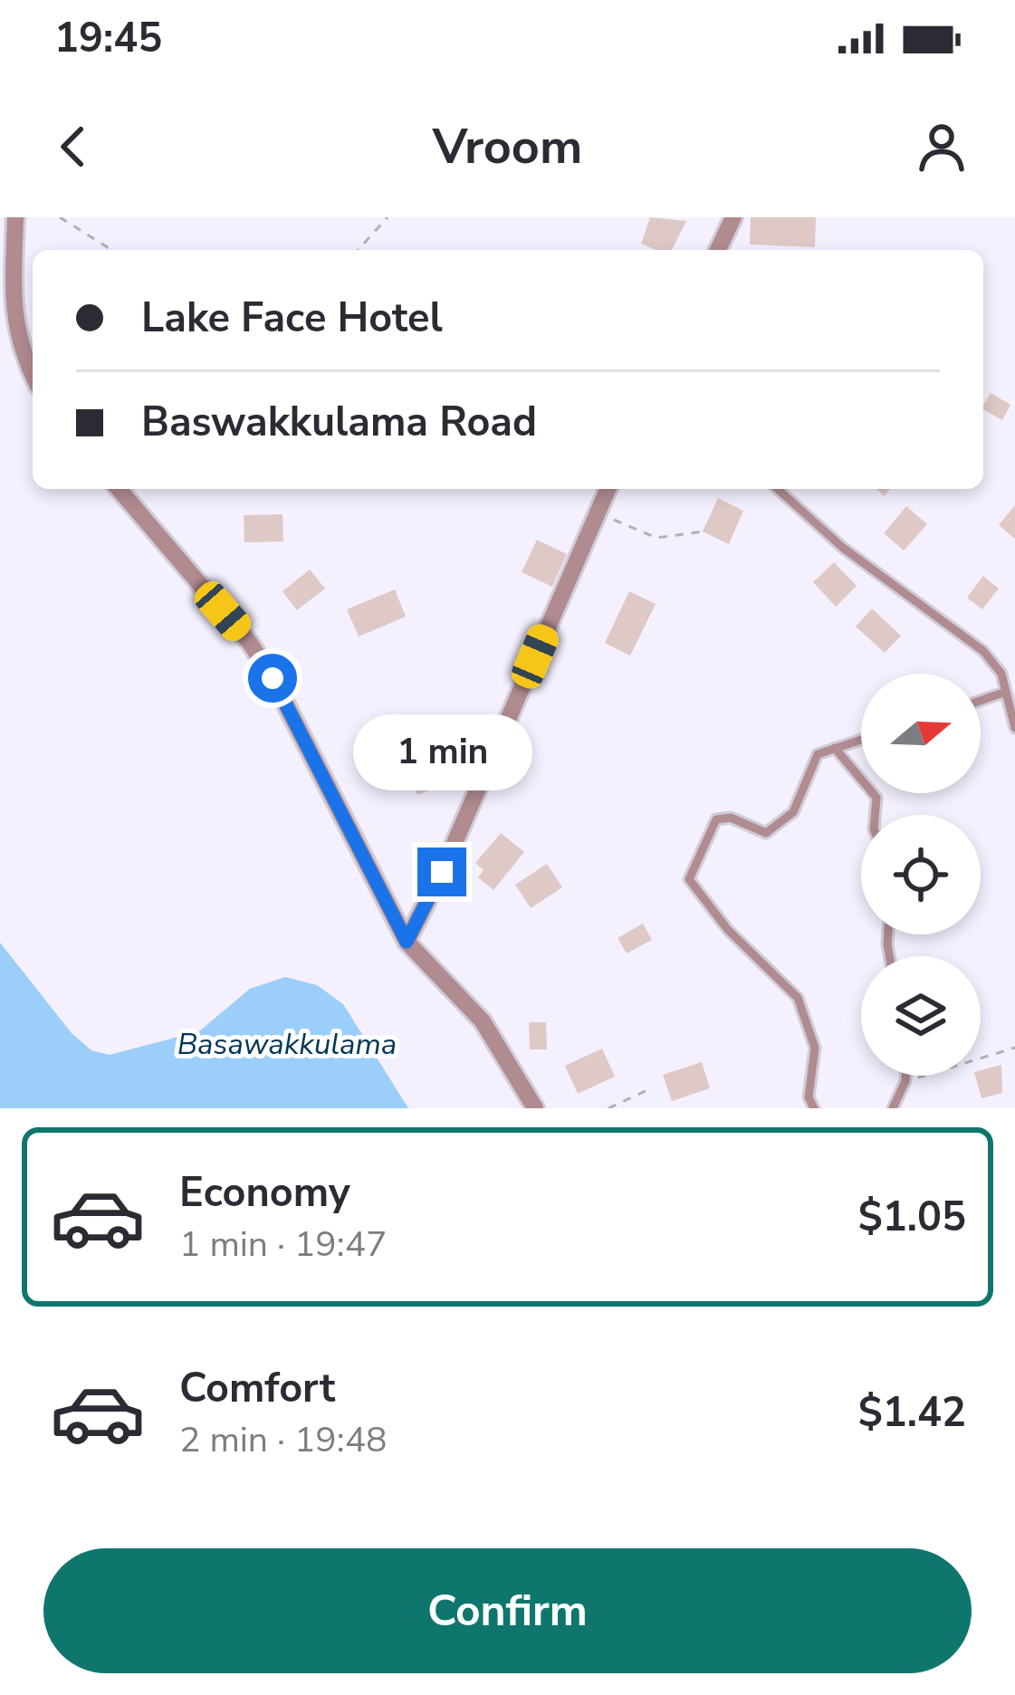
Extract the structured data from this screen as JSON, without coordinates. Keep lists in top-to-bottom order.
{
  "water": ["Basawakkulama"],
  "north": "right",
  "page": {
    "status": "19:45",
    "header": "Vroom",
    "banner": ["Lake Face Hotel", "Baswakkulama Road"],
    "bubble": "1 min",
    "list": [
      {
        "name": "Economy",
        "note": "1 min · 19:47",
        "value": "$1.05"
      },
      {
        "name": "Comfort",
        "note": "2 min · 19:48",
        "value": "$1.42"
      }
    ],
    "buttons": "Confirm"
  }
}
